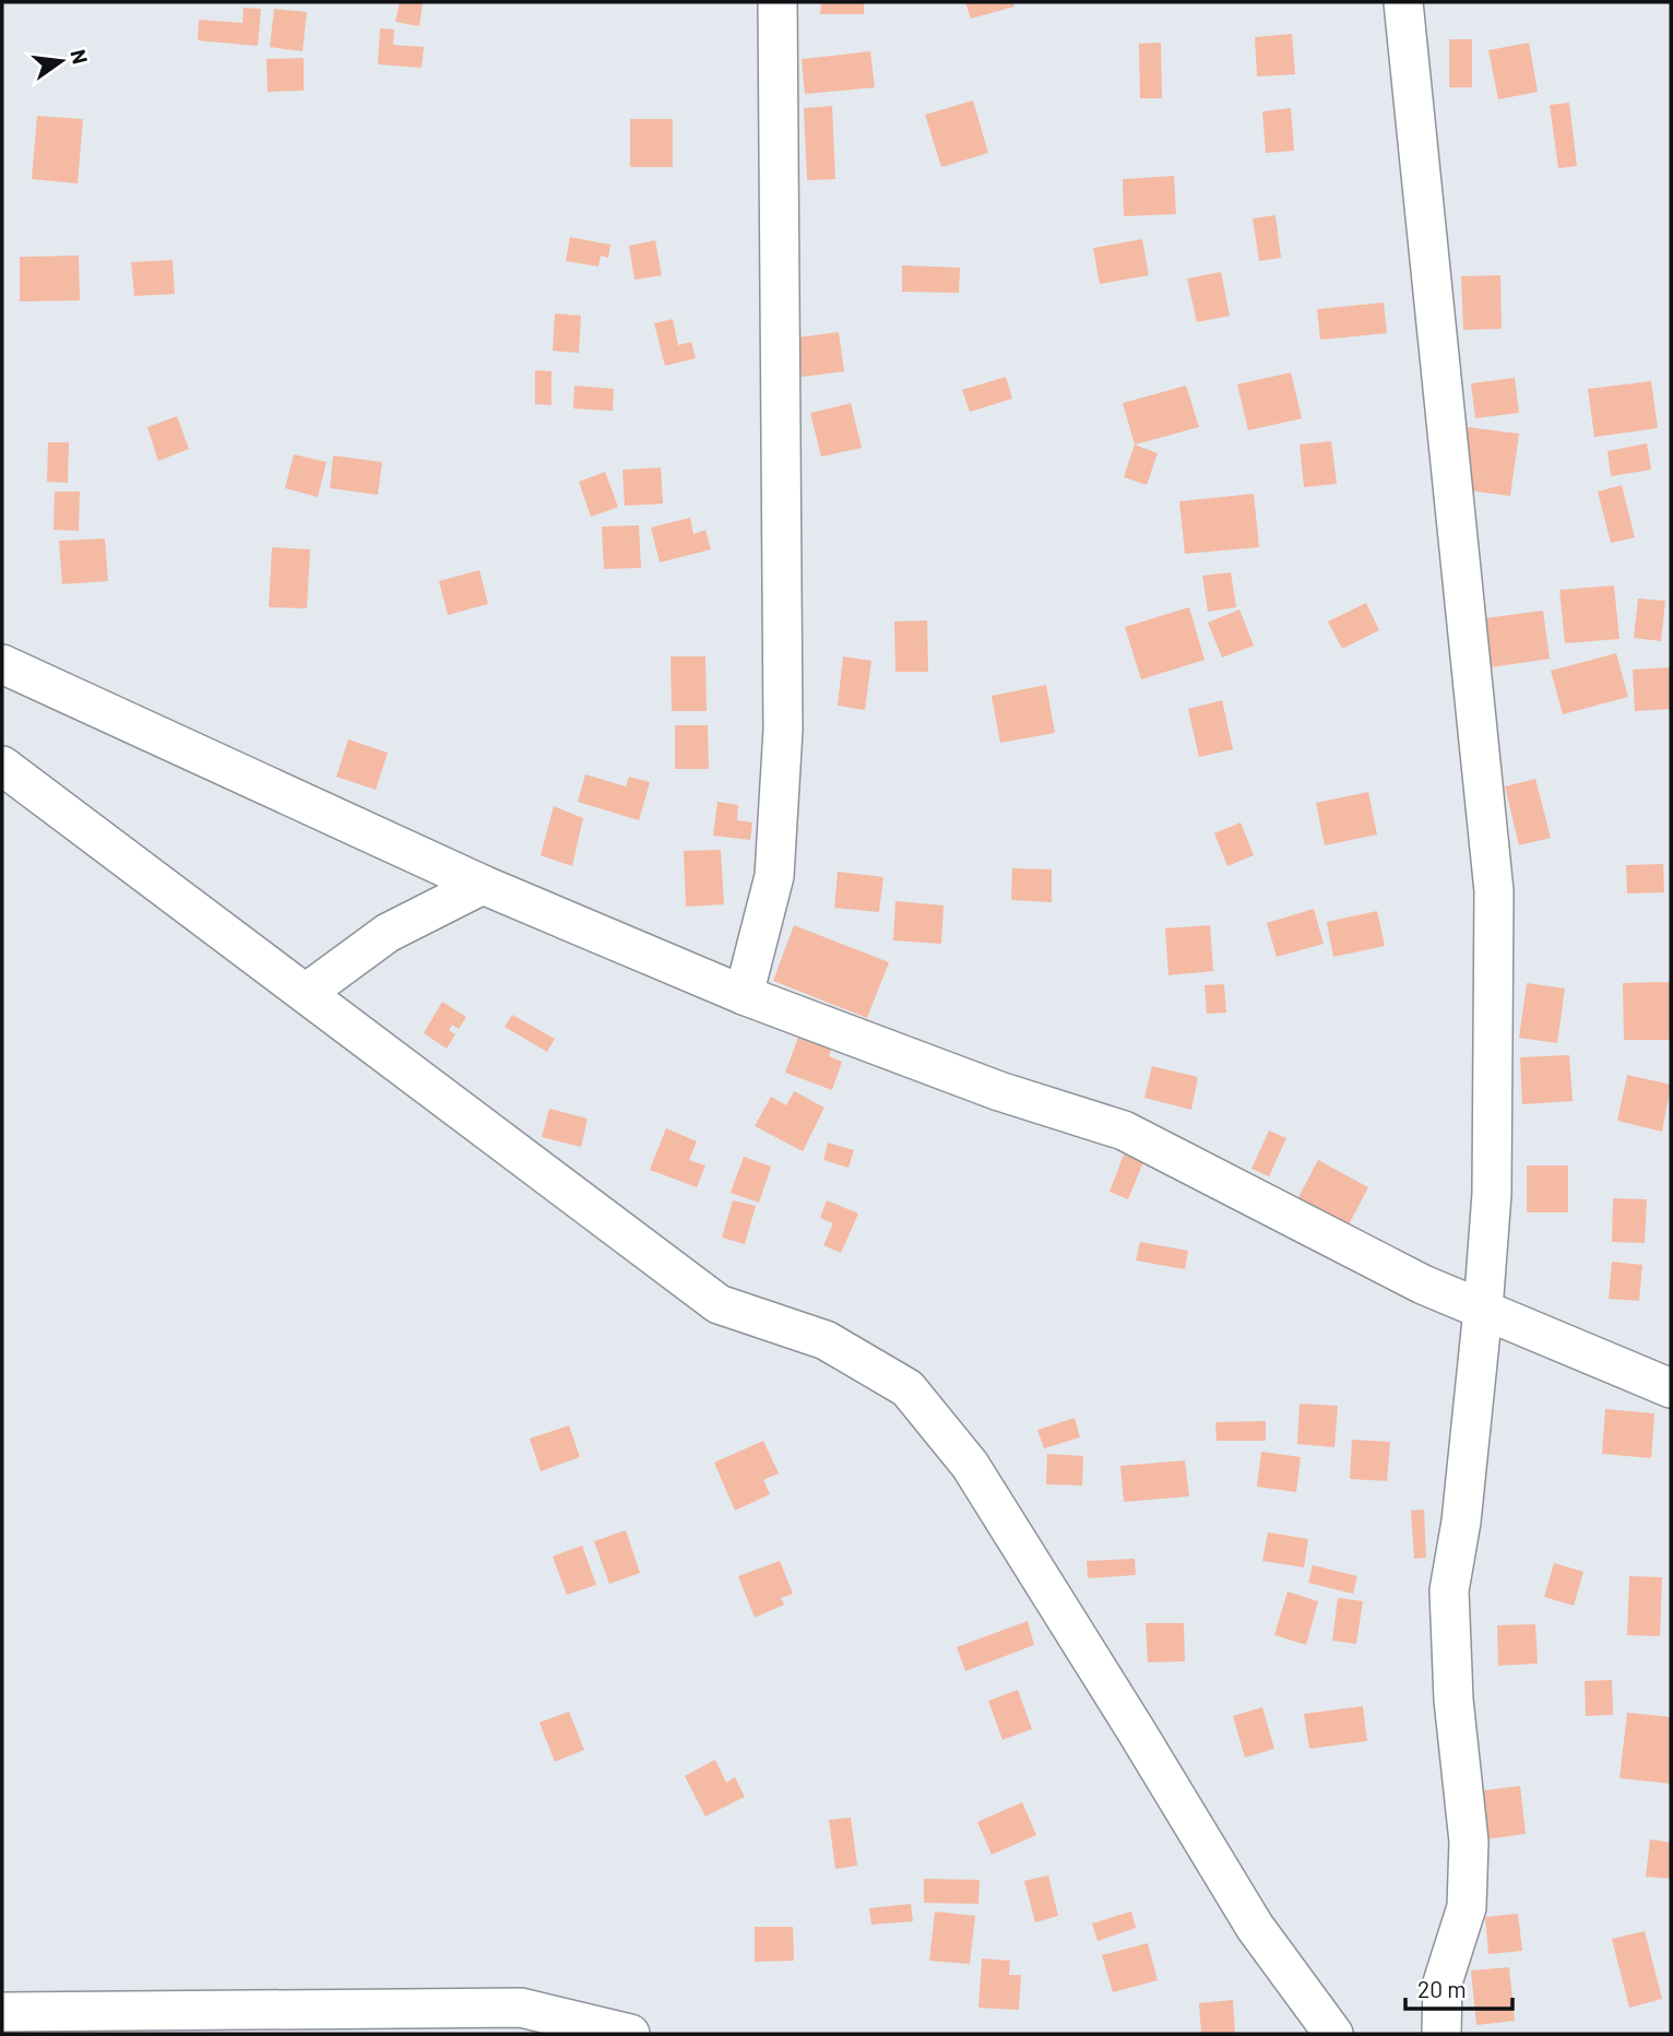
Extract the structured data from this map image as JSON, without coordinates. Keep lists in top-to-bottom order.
{
  "scale_bar": "20 m",
  "north": "right"
}
